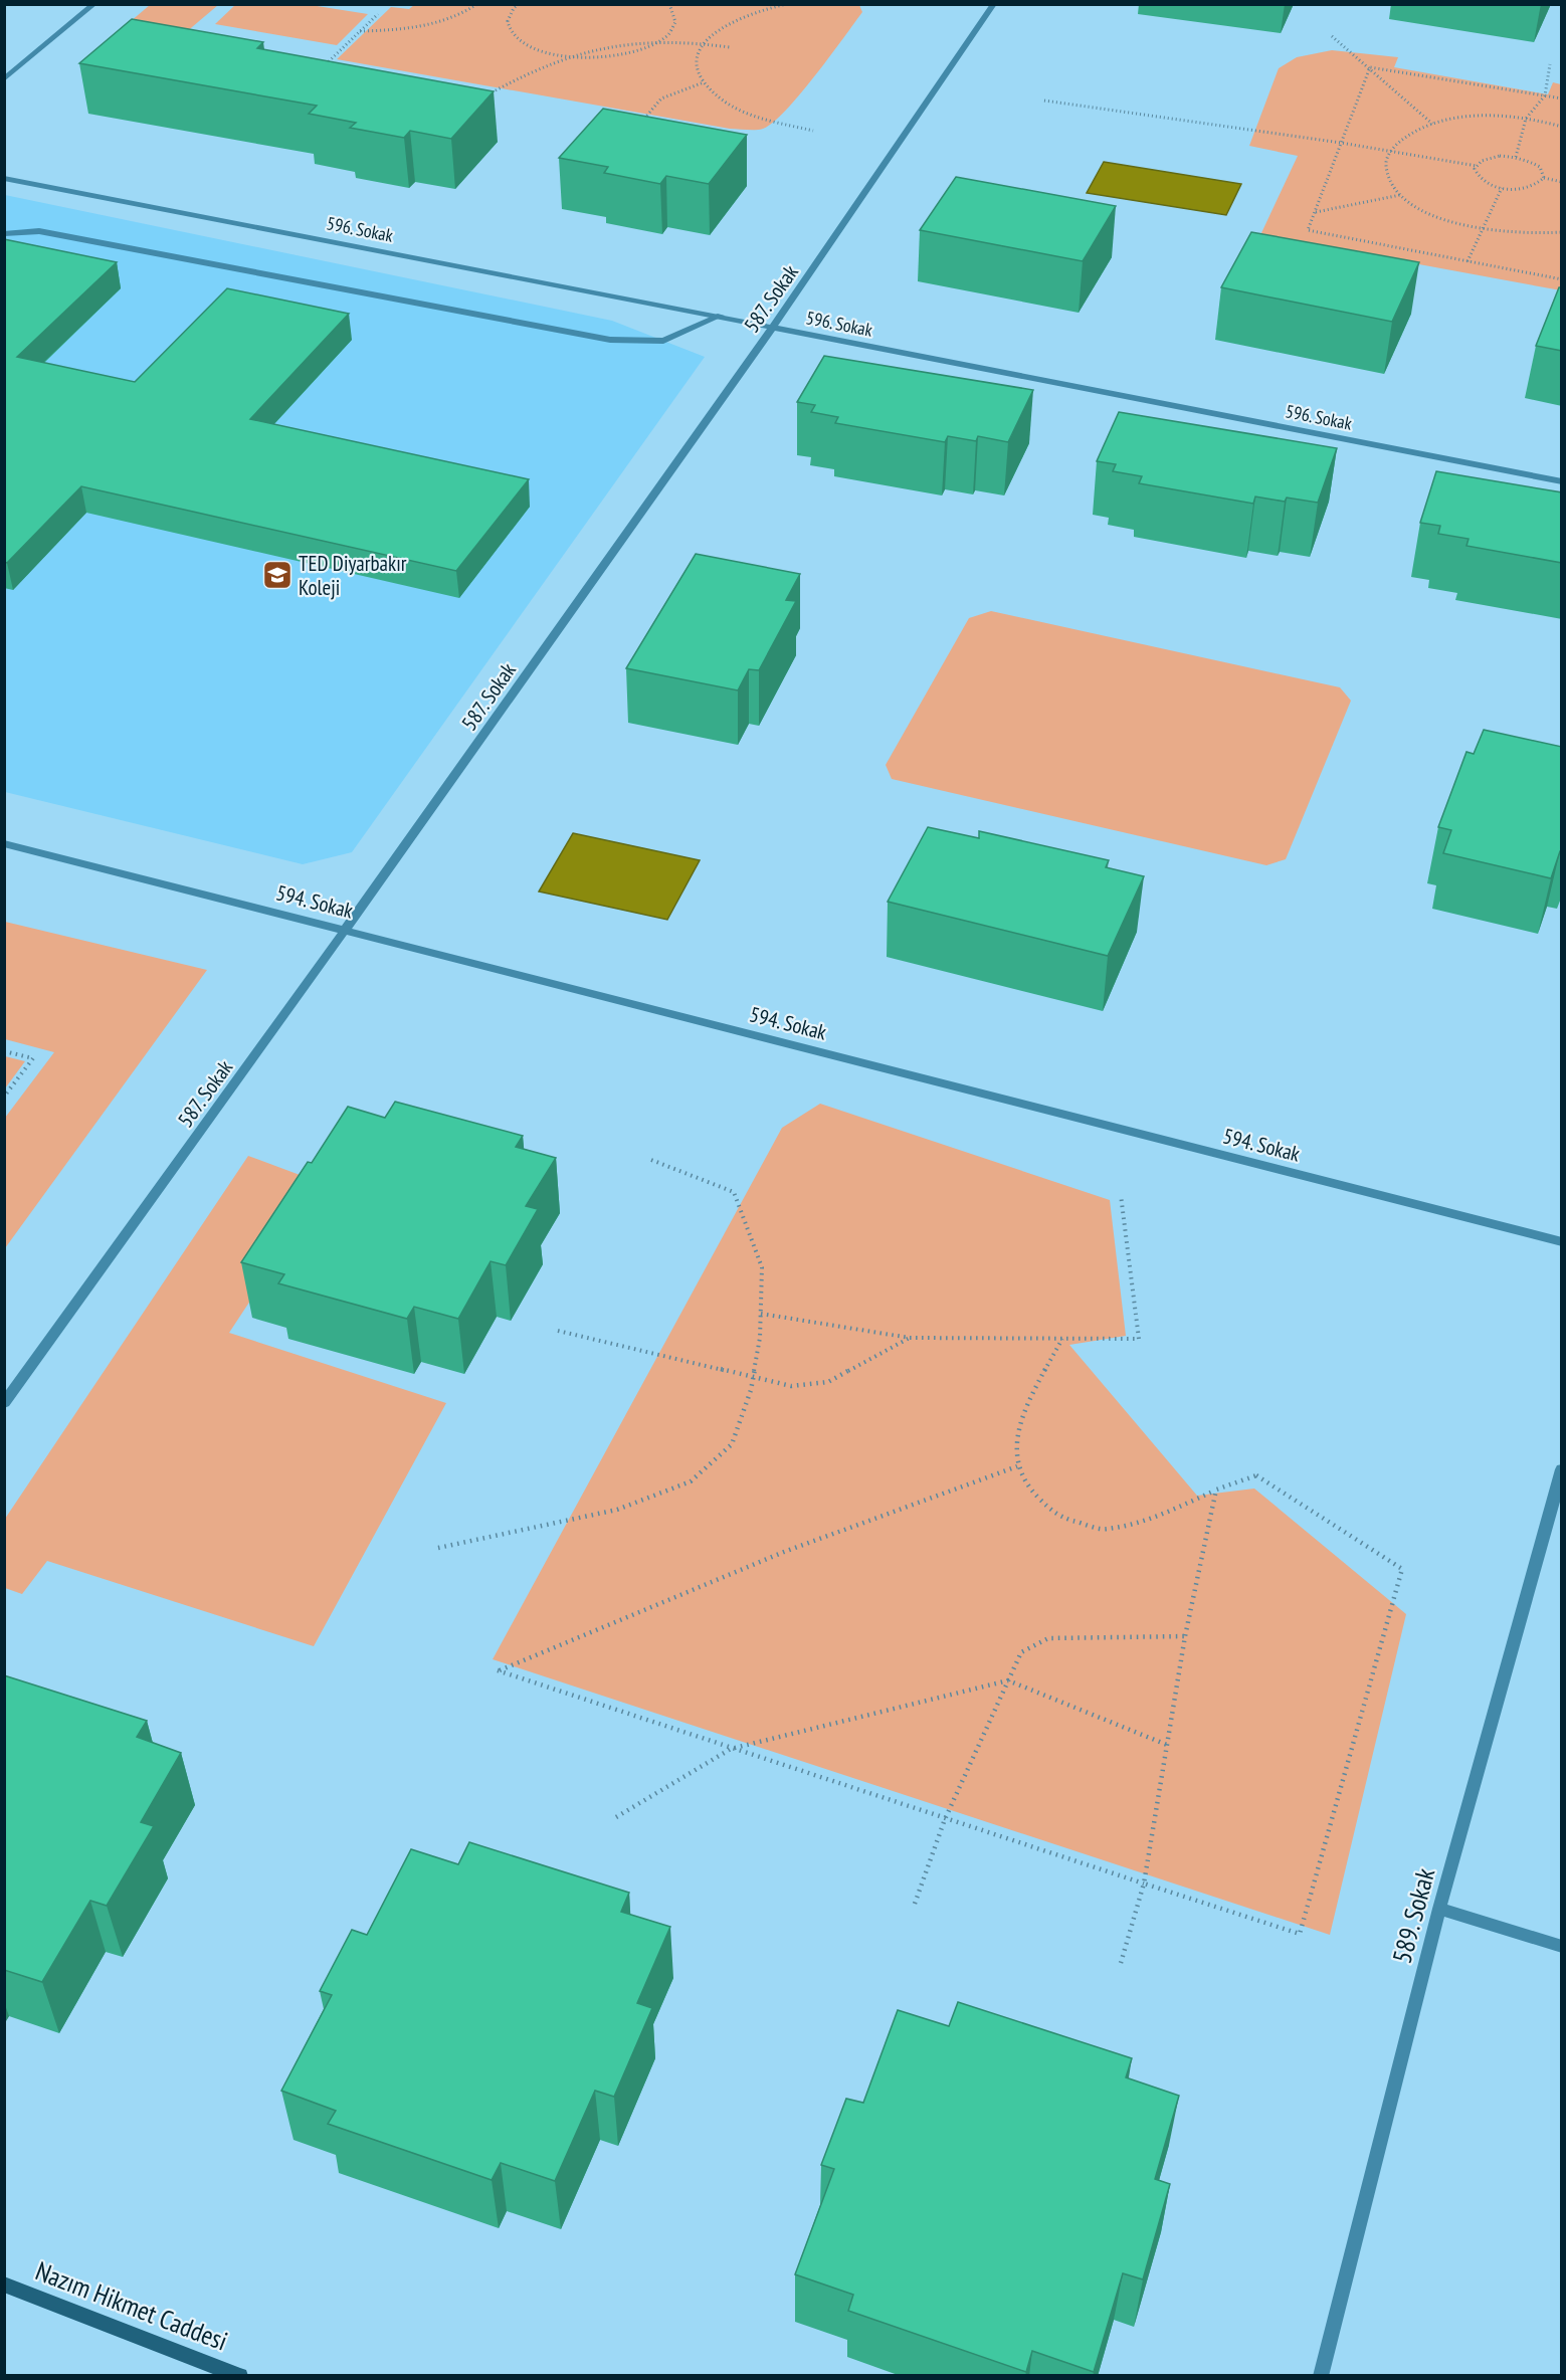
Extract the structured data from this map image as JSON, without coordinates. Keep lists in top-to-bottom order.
{
  "streets": {
    "main road": ["Nazım Hikmet Caddesi"],
    "street": [
      "596. Sokak",
      "587. Sokak",
      "594. Sokak",
      "589. Sokak"
    ]
  },
  "crossings": [
    ["596. Sokak", "587. Sokak"],
    ["587. Sokak", "594. Sokak"]
  ],
  "places": {
    "school or university": ["TED Diyarbakır Koleji"]
  }
}
